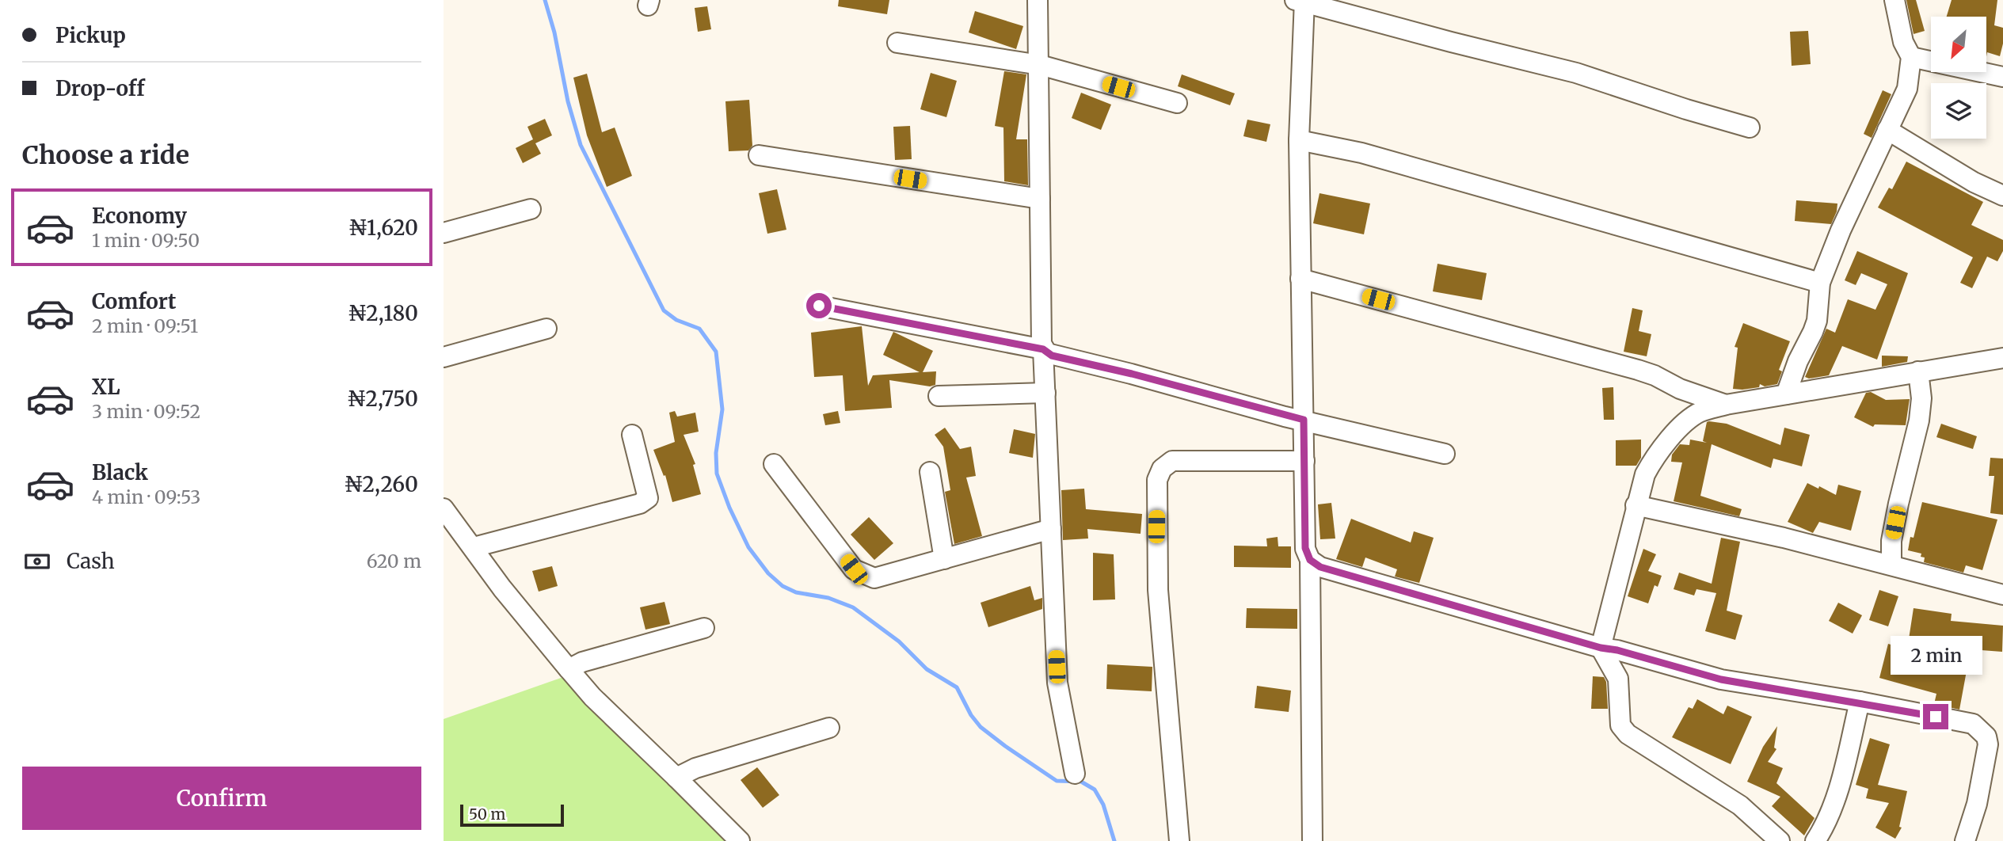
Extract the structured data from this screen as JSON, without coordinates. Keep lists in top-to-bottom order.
{
  "scale_bar": "50 m",
  "north": "bottom left",
  "page": {
    "banner": ["Pickup", "Drop-off"],
    "heading": "Choose a ride",
    "list": [
      {
        "name": "Economy",
        "note": "1 min · 09:50",
        "value": "₦1,620"
      },
      {
        "name": "Comfort",
        "note": "2 min · 09:51",
        "value": "₦2,180"
      },
      {
        "name": "XL",
        "note": "3 min · 09:52",
        "value": "₦2,750"
      },
      {
        "name": "Black",
        "note": "4 min · 09:53",
        "value": "₦2,260"
      }
    ],
    "pay": ["Cash", "620 m"],
    "bubble": "2 min",
    "buttons": "Confirm",
    "scale": "50 m"
  }
}
